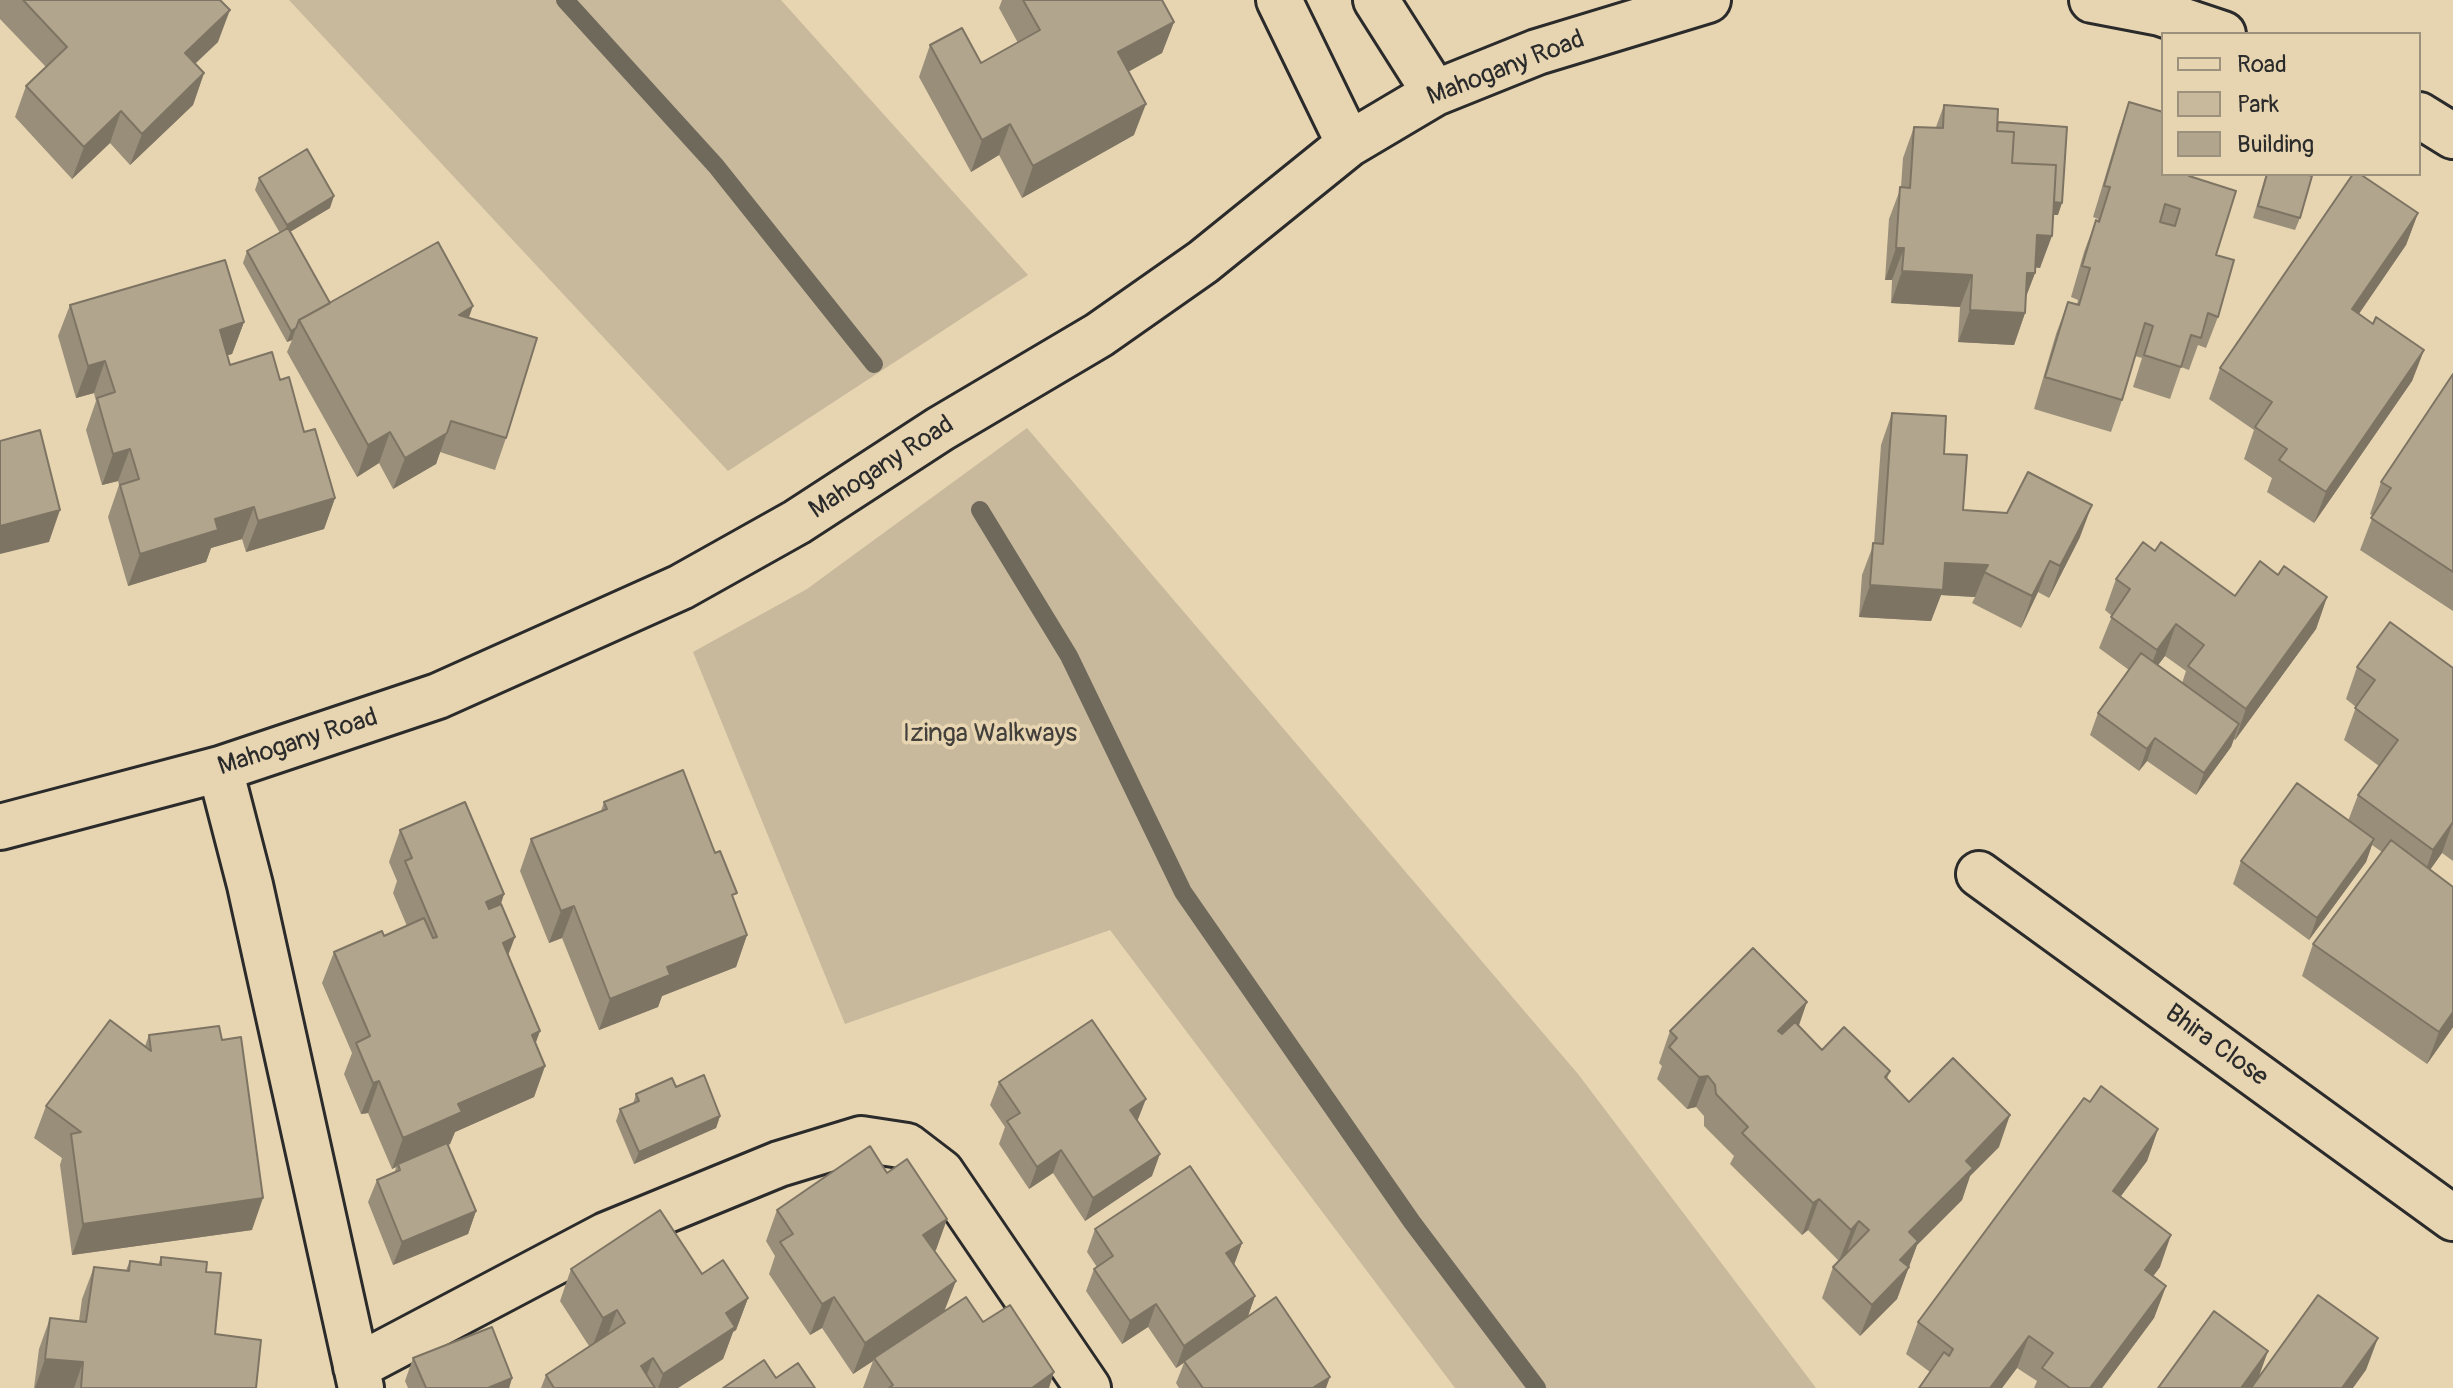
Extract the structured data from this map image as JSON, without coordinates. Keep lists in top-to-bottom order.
{
  "streets": {
    "street": ["Mahogany Road", "Bhira Close"]
  },
  "parks": ["Izinga Walkways"],
  "legend": ["Road", "Park", "Building"]
}
